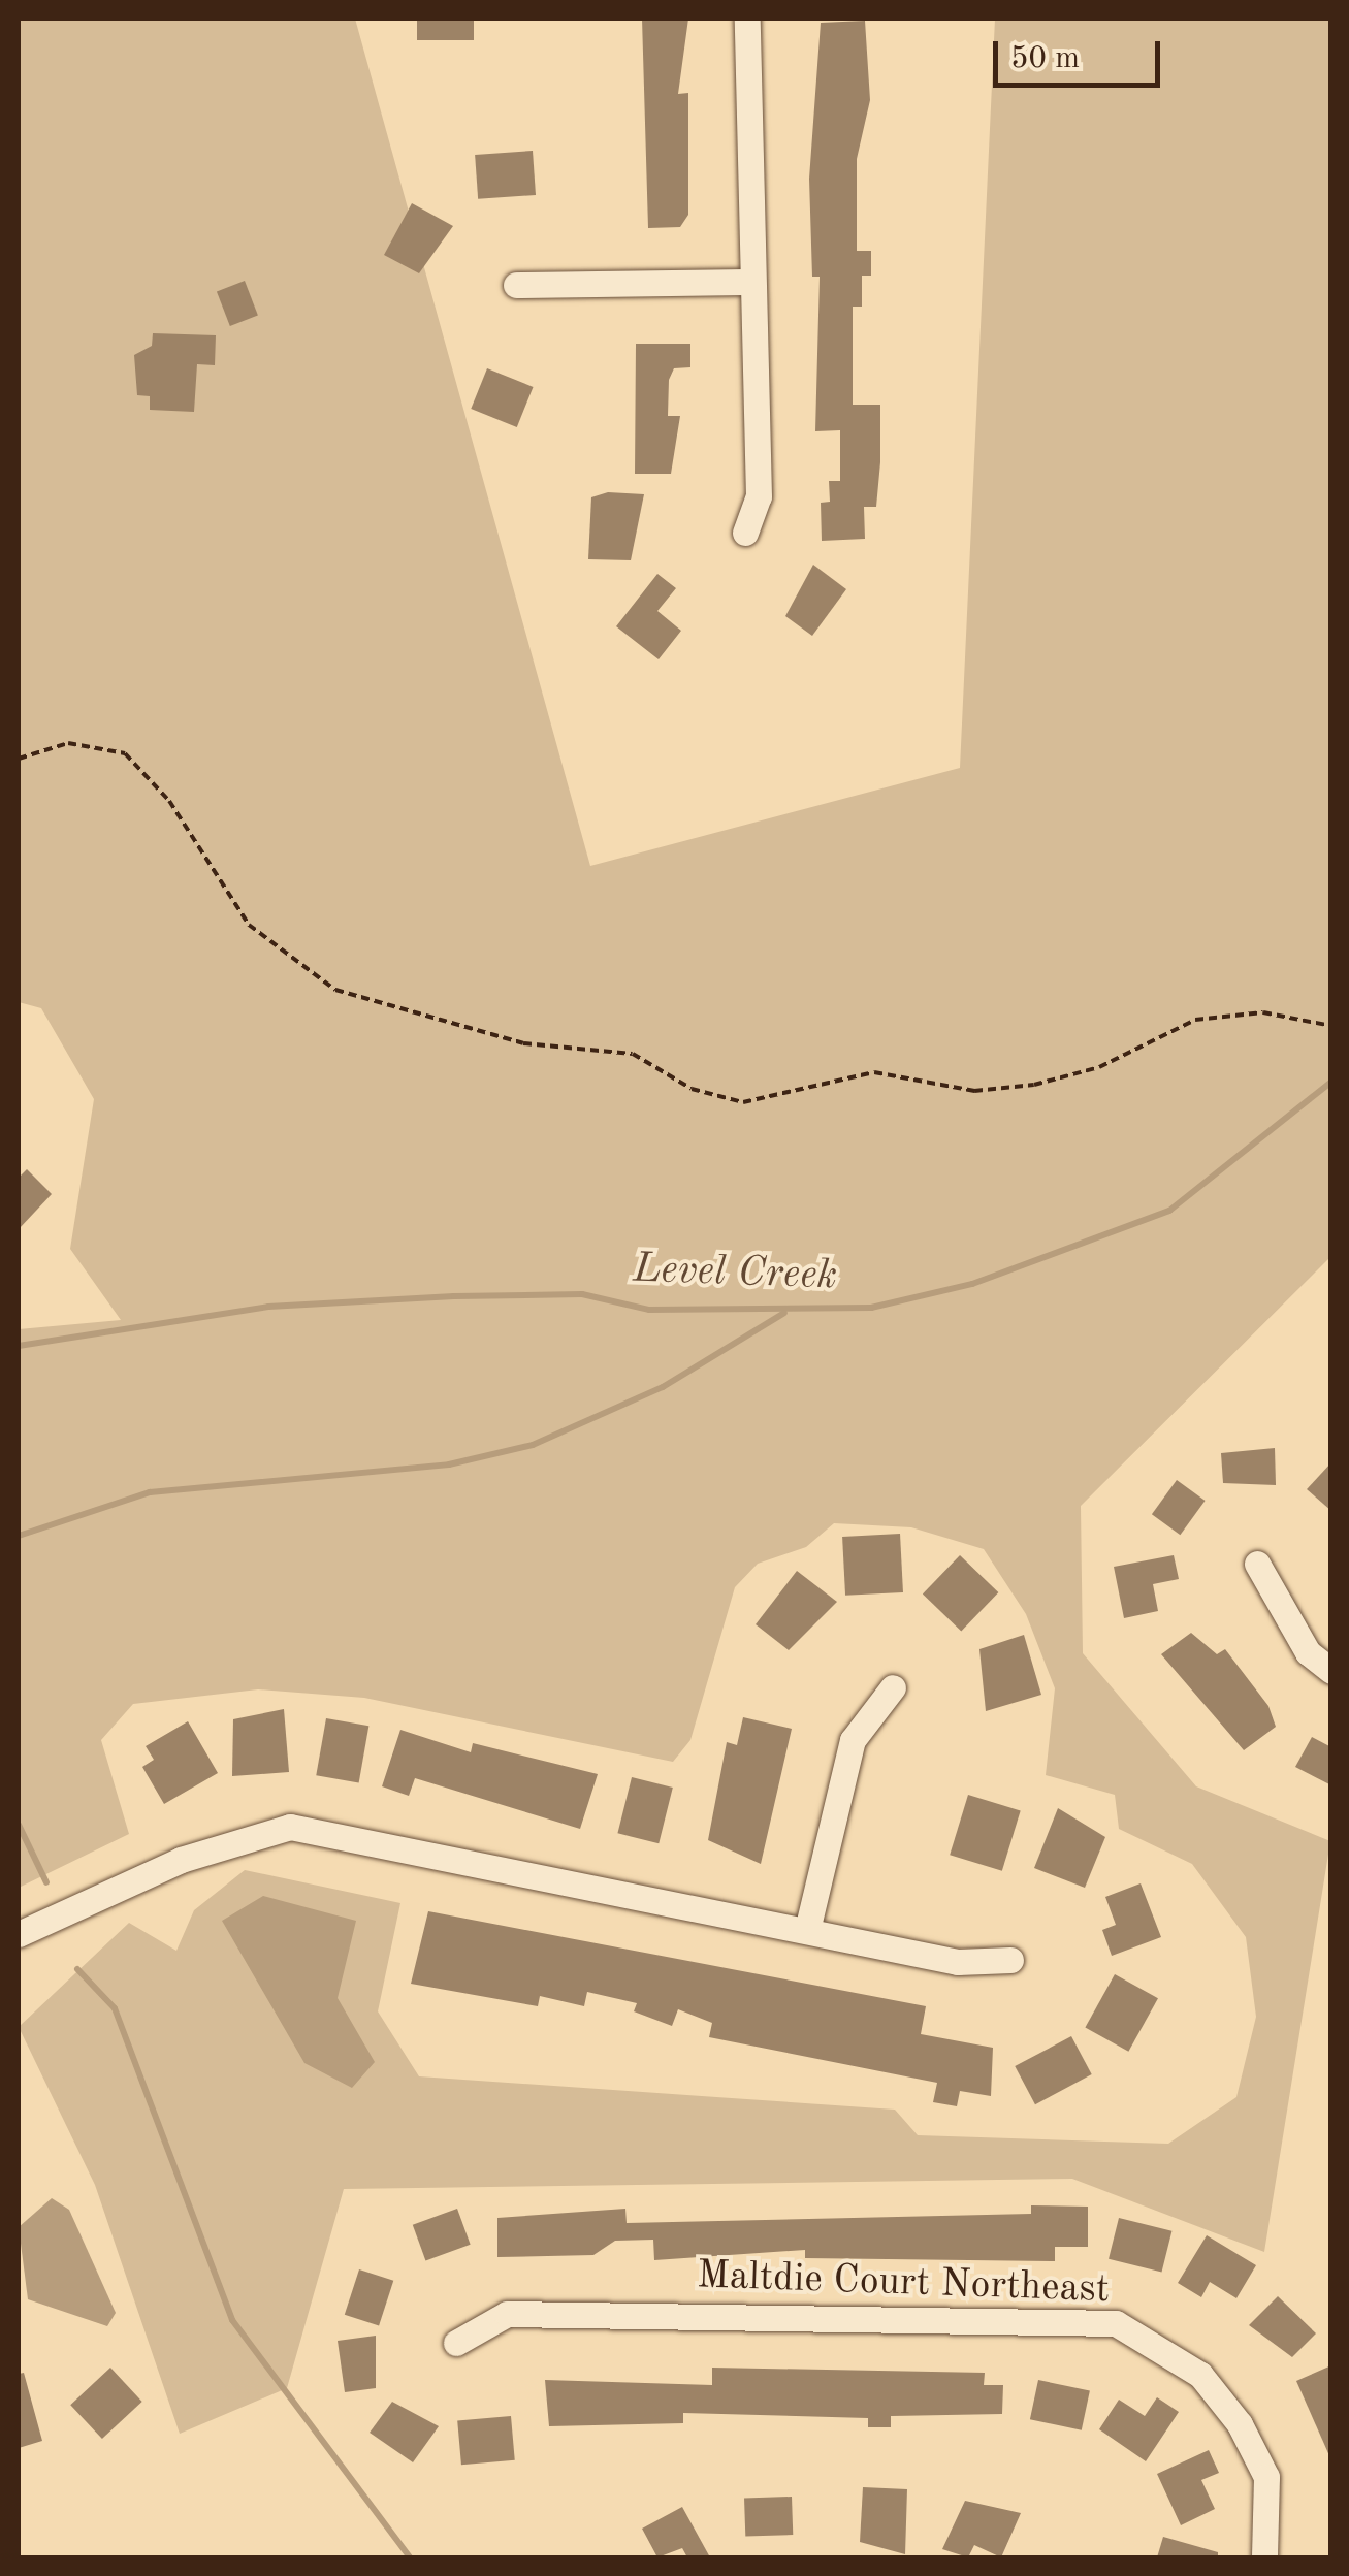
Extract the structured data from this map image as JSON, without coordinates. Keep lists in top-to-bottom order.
{
  "streets": {
    "street": ["Maltdie Court Northeast"]
  },
  "water": ["Level Creek"],
  "scale_bar": "50 m"
}
